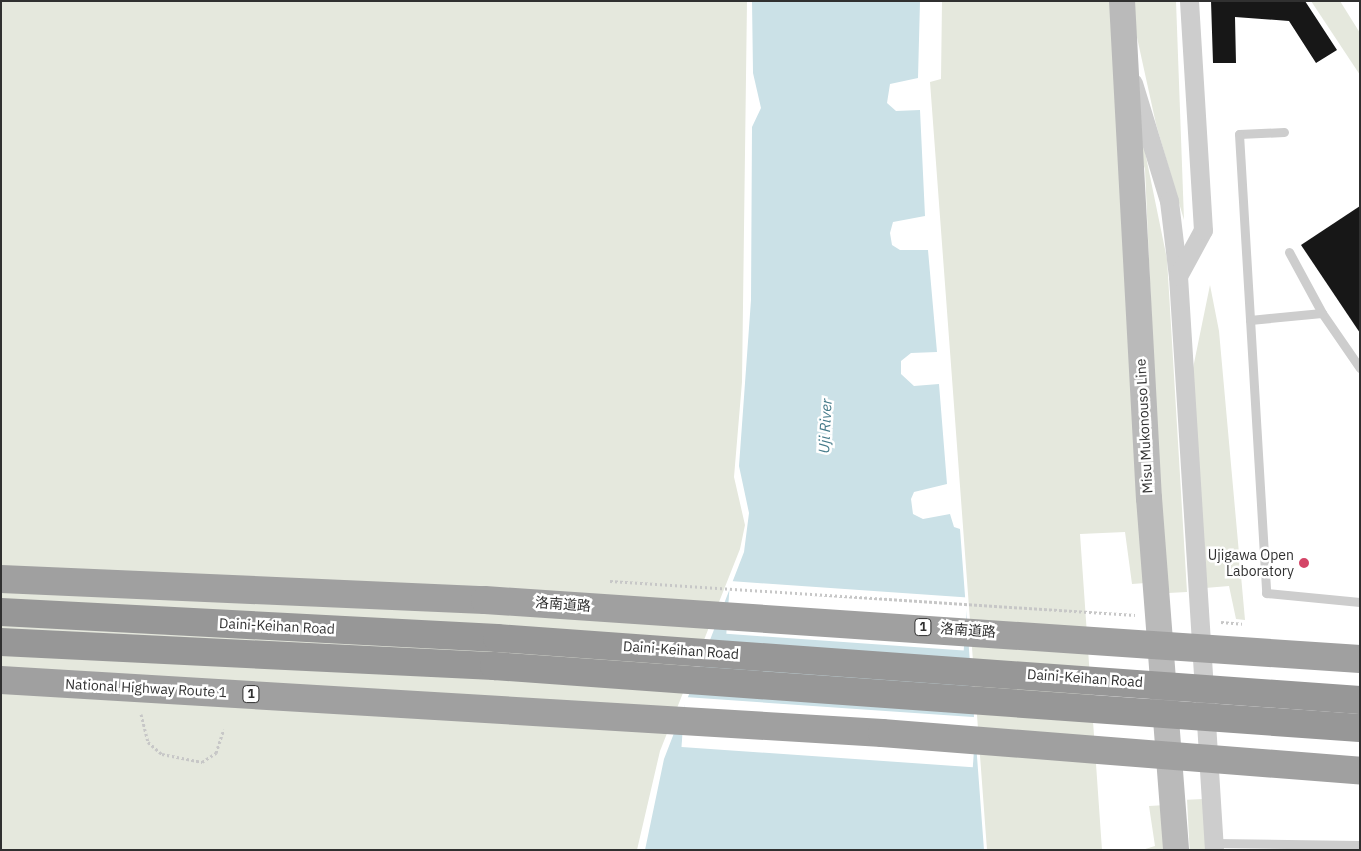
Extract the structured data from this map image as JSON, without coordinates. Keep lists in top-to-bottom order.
{
  "streets": {
    "highway": [
      "洛南道路",
      "Daini-Keihan Road",
      "1",
      "National Highway Route 1"
    ],
    "main road": ["Misu Mukonouso Line"]
  },
  "water": ["Uji River"],
  "places": ["Ujigawa Open Laboratory"]
}
